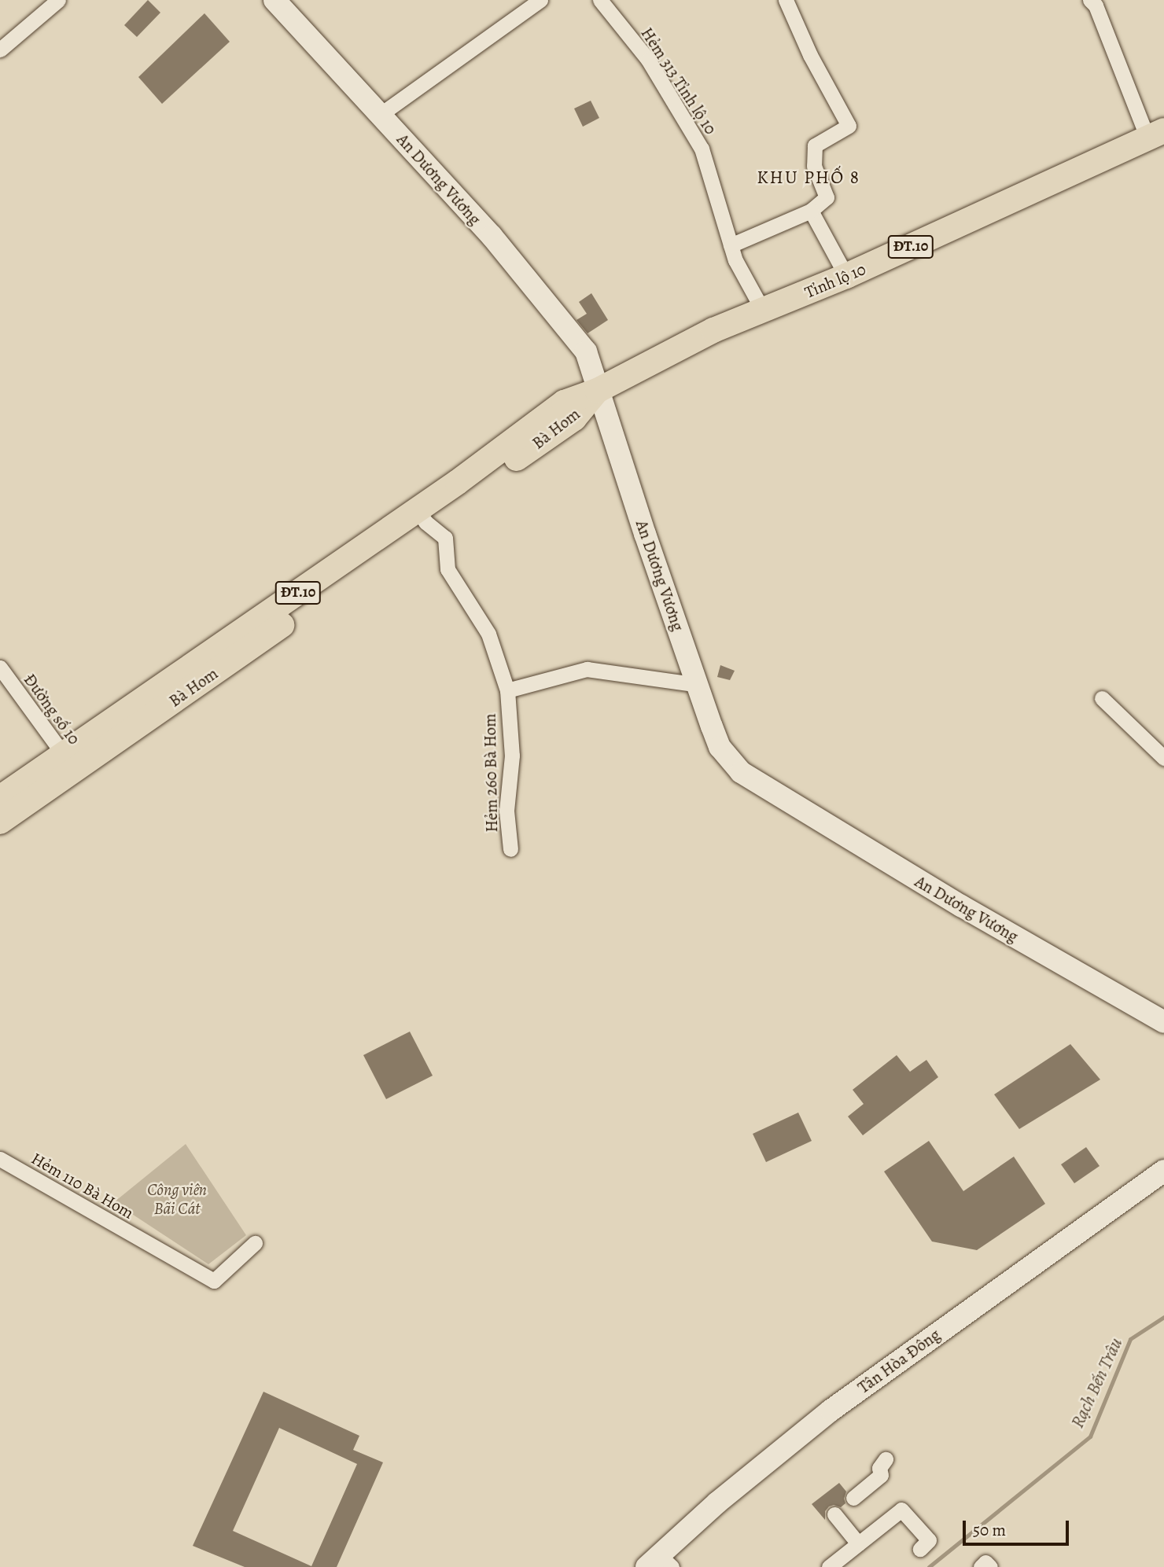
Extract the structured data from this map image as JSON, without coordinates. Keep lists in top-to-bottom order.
{
  "streets": {
    "main road": [
      "An Dương Vương",
      "ĐT.10",
      "Tỉnh lộ 10",
      "Bà Hom",
      "Tân Hòa Đông"
    ],
    "street": [
      "Hẻm 313 Tỉnh lộ 10",
      "Đường số 10",
      "Hẻm 260 Bà Hom",
      "Hẻm 110 Bà Hom"
    ]
  },
  "crossings": [
    ["Hẻm 313 Tỉnh lộ 10", "Tỉnh lộ 10"],
    ["An Dương Vương", "Tỉnh lộ 10"],
    ["An Dương Vương", "Bà Hom"],
    ["Tỉnh lộ 10", "Bà Hom"],
    ["Bà Hom", "Đường số 10"],
    ["Bà Hom", "Hẻm 260 Bà Hom"]
  ],
  "districts": ["KHU PHỐ 8"],
  "water": ["Rạch Bến Trâu"],
  "parks": ["Công viên Bãi Cát"],
  "scale_bar": "50 m"
}
